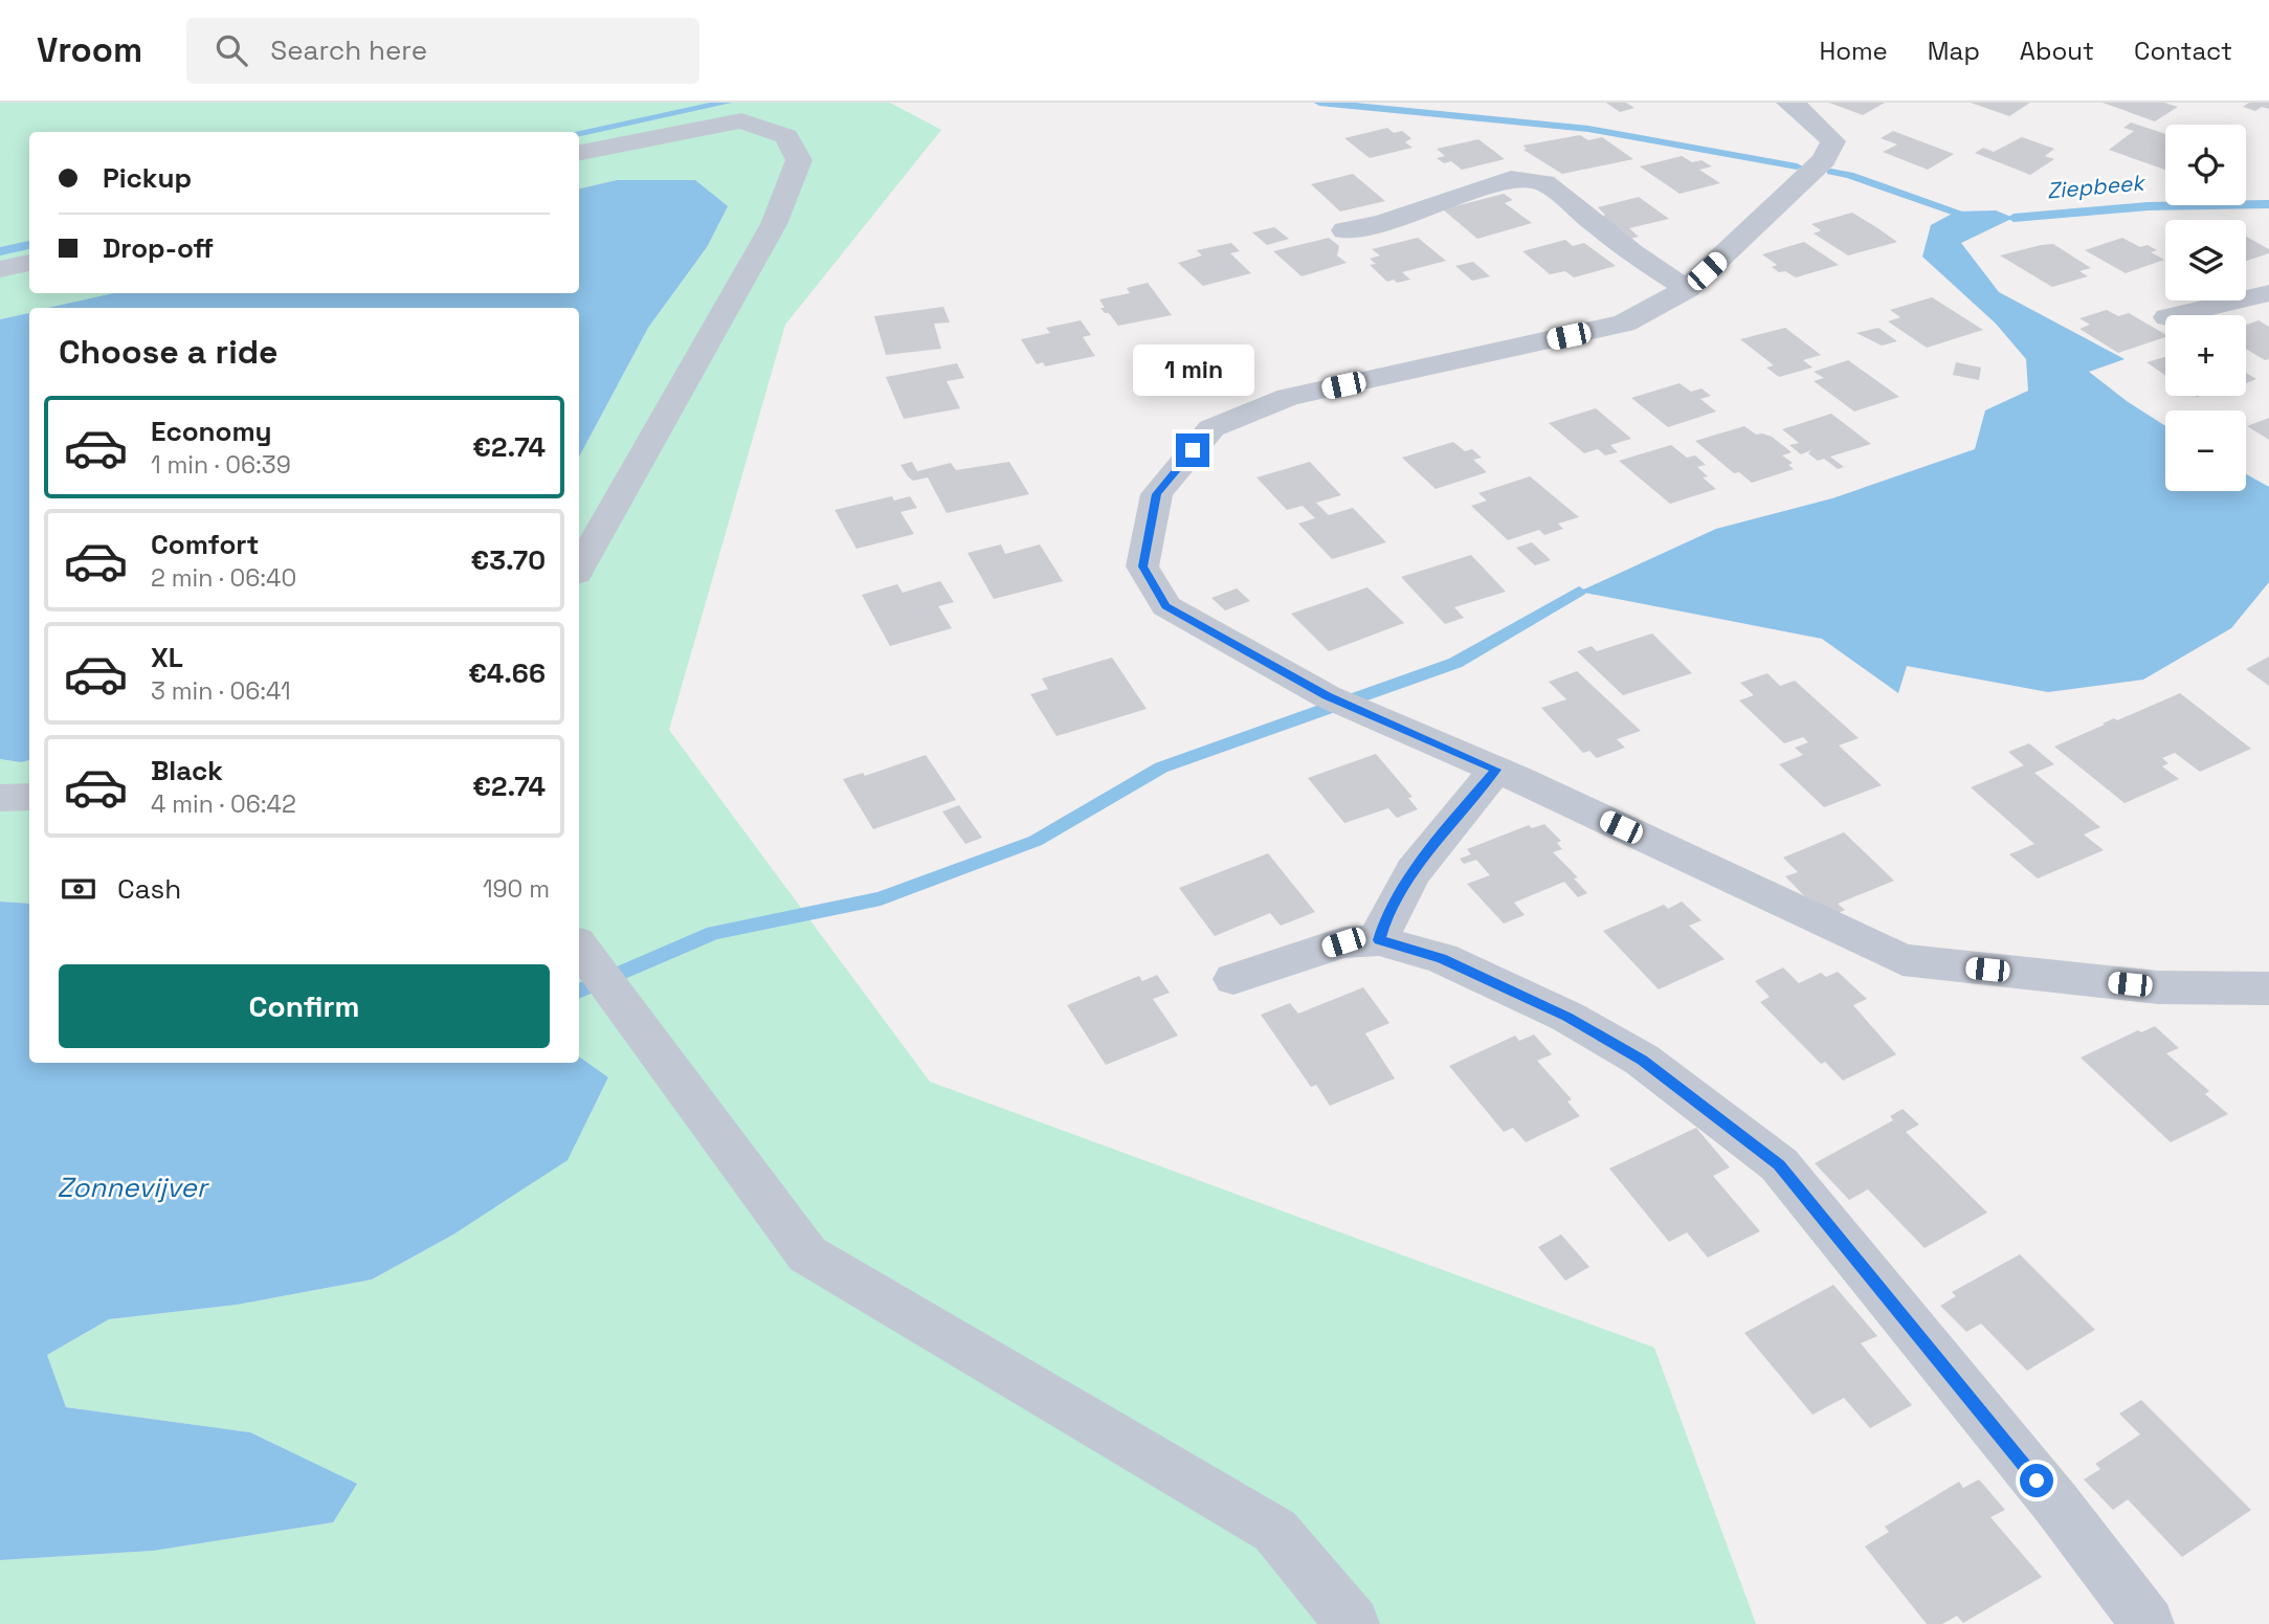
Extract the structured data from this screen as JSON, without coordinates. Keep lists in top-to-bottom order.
{
  "water": ["Ziepbeek", "Zonnevijver"],
  "page": {
    "header": "Vroom",
    "search": "Search here",
    "nav": [
      "Home",
      "Map",
      "About",
      "Contact"
    ],
    "map_buttons": ["+", "−"],
    "banner": ["Pickup", "Drop-off"],
    "heading": "Choose a ride",
    "bubble": "1 min",
    "list": [
      {
        "name": "Economy",
        "note": "1 min · 06:39",
        "value": "€2.74"
      },
      {
        "name": "Comfort",
        "note": "2 min · 06:40",
        "value": "€3.70"
      },
      {
        "name": "XL",
        "note": "3 min · 06:41",
        "value": "€4.66"
      },
      {
        "name": "Black",
        "note": "4 min · 06:42",
        "value": "€2.74"
      }
    ],
    "pay": ["Cash", "190 m"],
    "buttons": "Confirm"
  }
}
